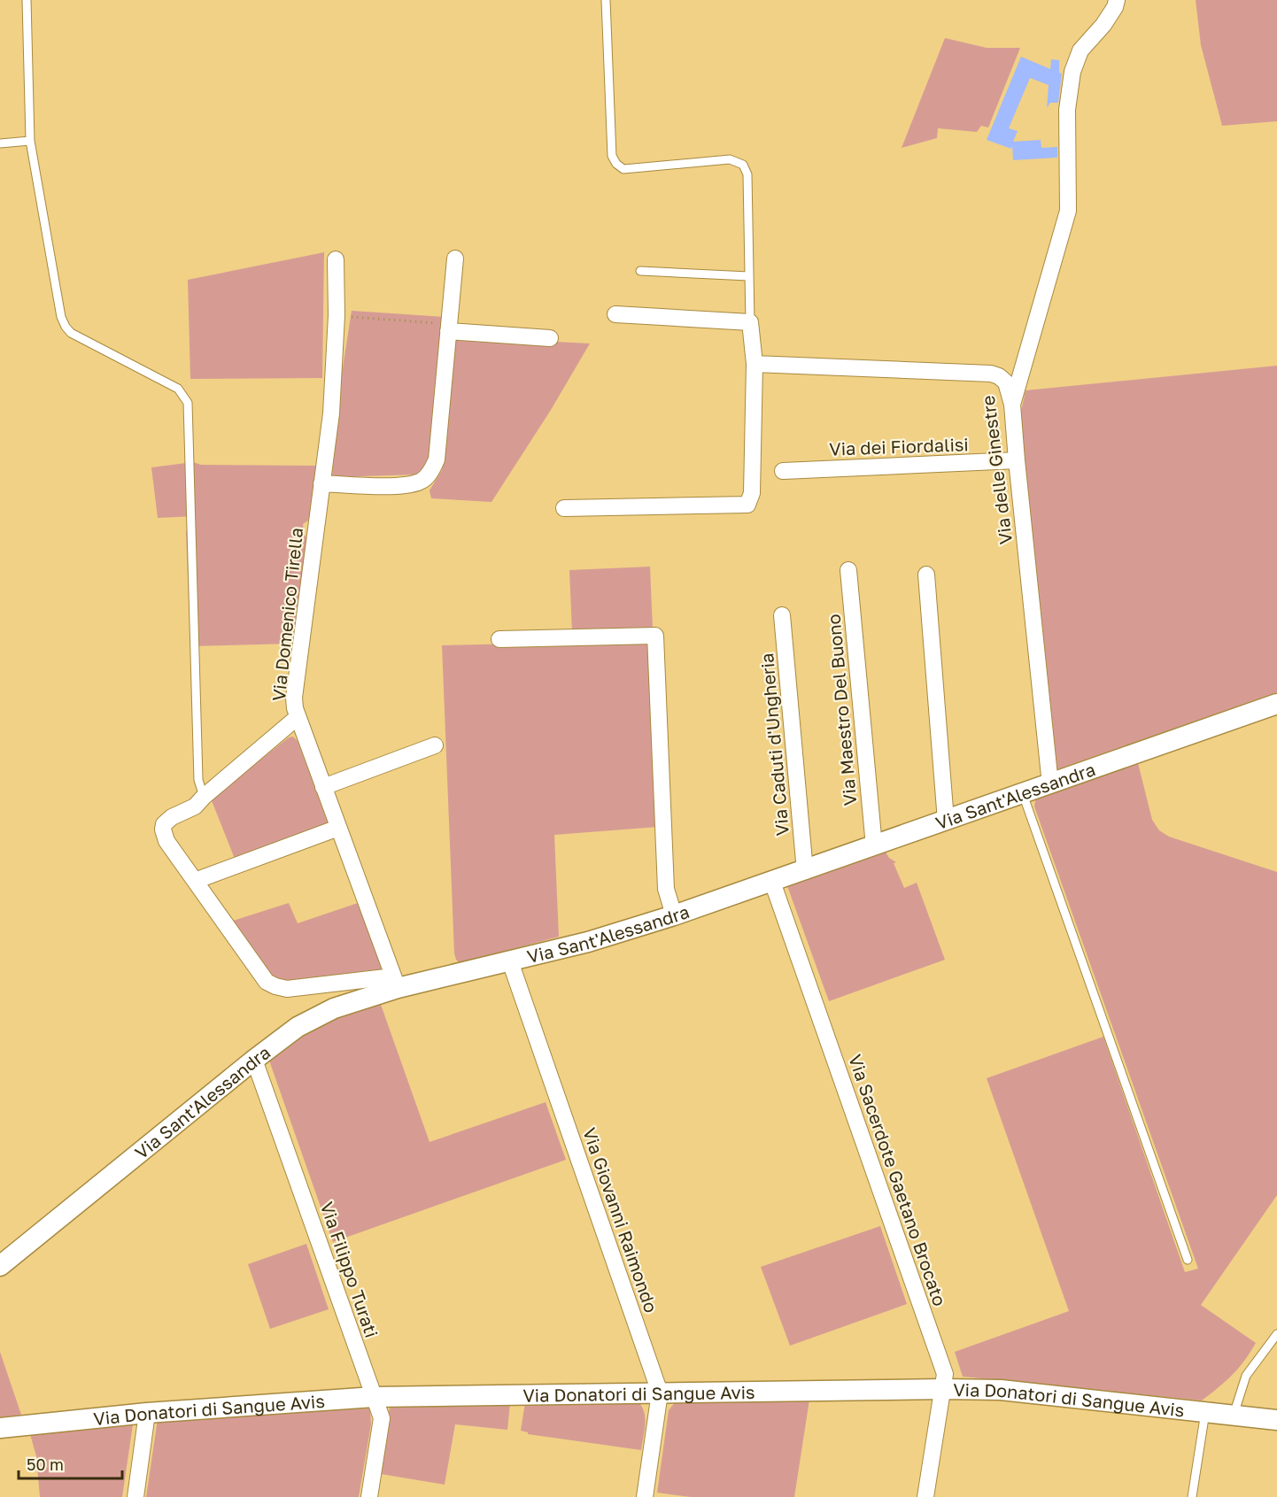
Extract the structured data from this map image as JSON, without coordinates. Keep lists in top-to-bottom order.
{
  "streets": {
    "street": [
      "Via dei Fiordalisi",
      "Via delle Ginestre",
      "Via Domenico Tirella",
      "Via Maestro Del Buono",
      "Via Caduti d'Ungheria",
      "Via Sant'Alessandra",
      "Via Sacerdote Gaetano Brocato",
      "Via Giovanni Raimondo",
      "Via Filippo Turati",
      "Via Donatori di Sangue Avis"
    ]
  },
  "crossings": [
    ["Via dei Fiordalisi", "Via delle Ginestre"],
    ["Via delle Ginestre", "Via Sant'Alessandra"],
    ["Via Domenico Tirella", "Via Sant'Alessandra"],
    ["Via Maestro Del Buono", "Via Sant'Alessandra"],
    ["Via Caduti d'Ungheria", "Via Sant'Alessandra"],
    ["Via Sant'Alessandra", "Via Sacerdote Gaetano Brocato"],
    ["Via Sant'Alessandra", "Via Giovanni Raimondo"],
    ["Via Sant'Alessandra", "Via Filippo Turati"],
    ["Via Sacerdote Gaetano Brocato", "Via Donatori di Sangue Avis"],
    ["Via Giovanni Raimondo", "Via Donatori di Sangue Avis"],
    ["Via Filippo Turati", "Via Donatori di Sangue Avis"]
  ],
  "scale_bar": "50 m"
}
